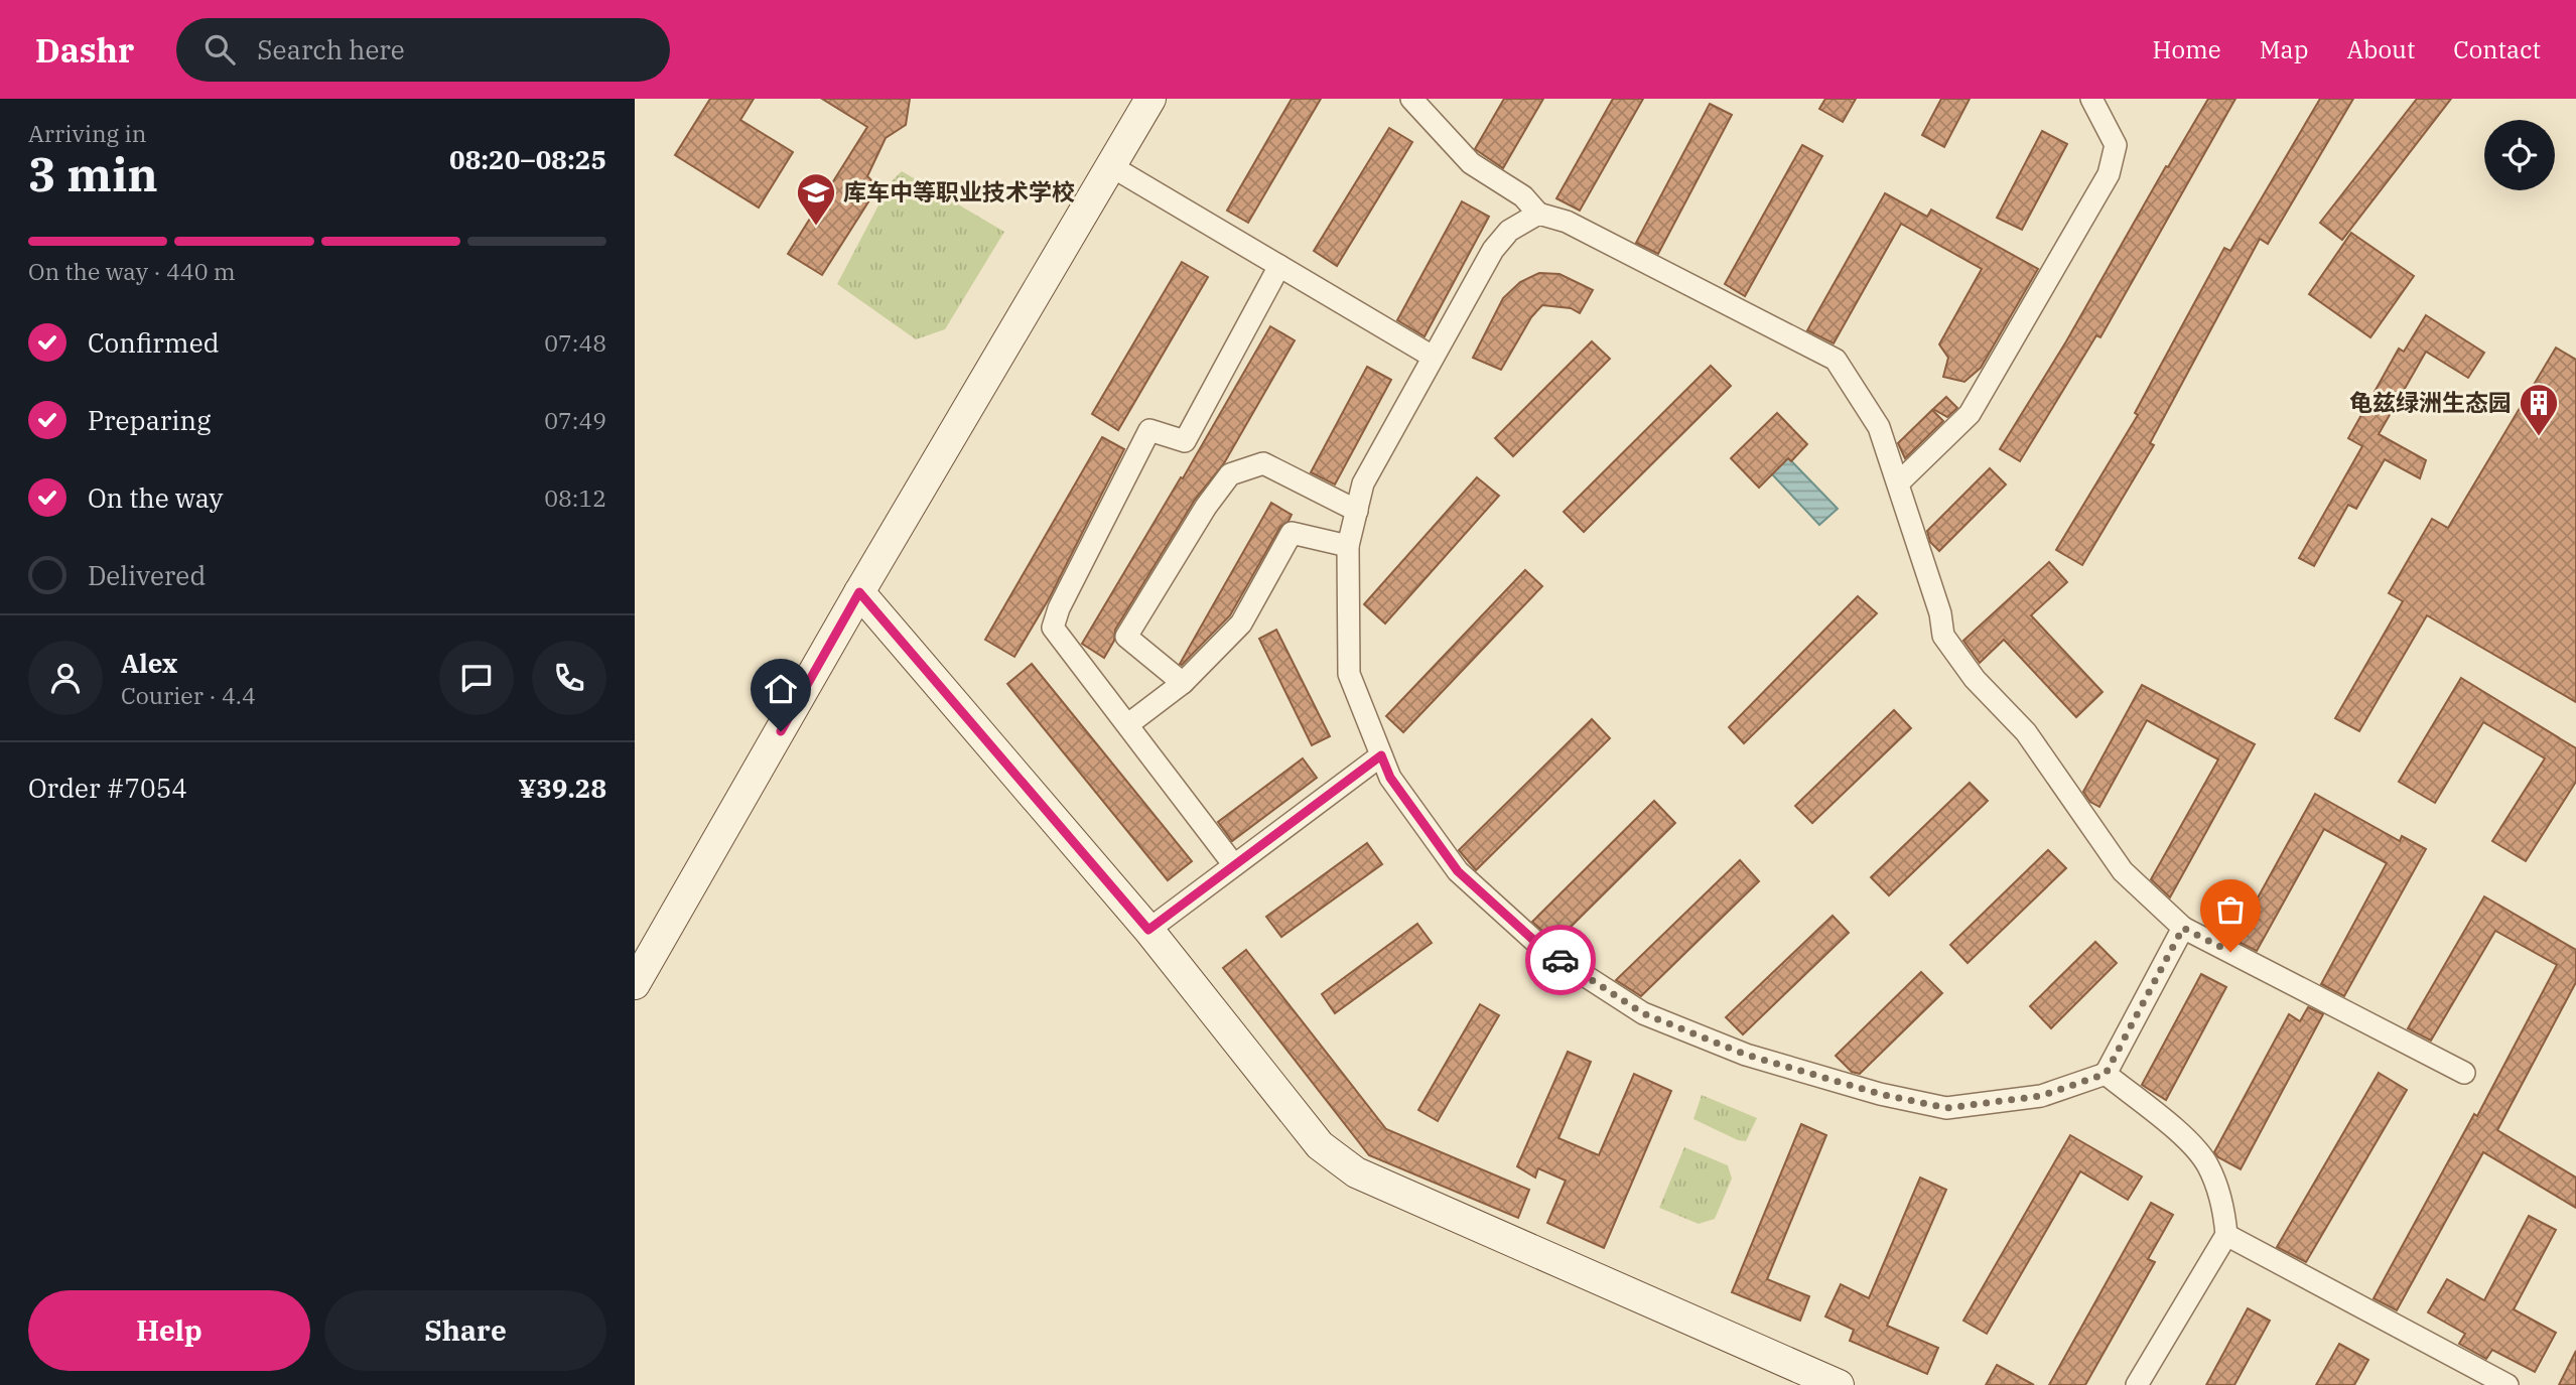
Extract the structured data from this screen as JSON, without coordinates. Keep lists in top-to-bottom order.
{
  "places": {
    "school or university": ["库车中等职业技术学校"],
    "building": ["龟兹绿洲生态园"]
  },
  "page": {
    "header": "Dashr",
    "search": "Search here",
    "nav": [
      "Home",
      "Map",
      "About",
      "Contact"
    ],
    "heading": ["3 min", "Arriving in", "08:20–08:25"],
    "panel": [
      "Alex",
      "Courier · 4.4",
      "Order #7054",
      "¥39.28"
    ],
    "bar": "On the way · 440 m",
    "list": [
      ["Confirmed", "07:48"],
      ["Preparing", "07:49"],
      ["On the way", "08:12"],
      "Delivered"
    ],
    "buttons": ["Help", "Share"]
  }
}
